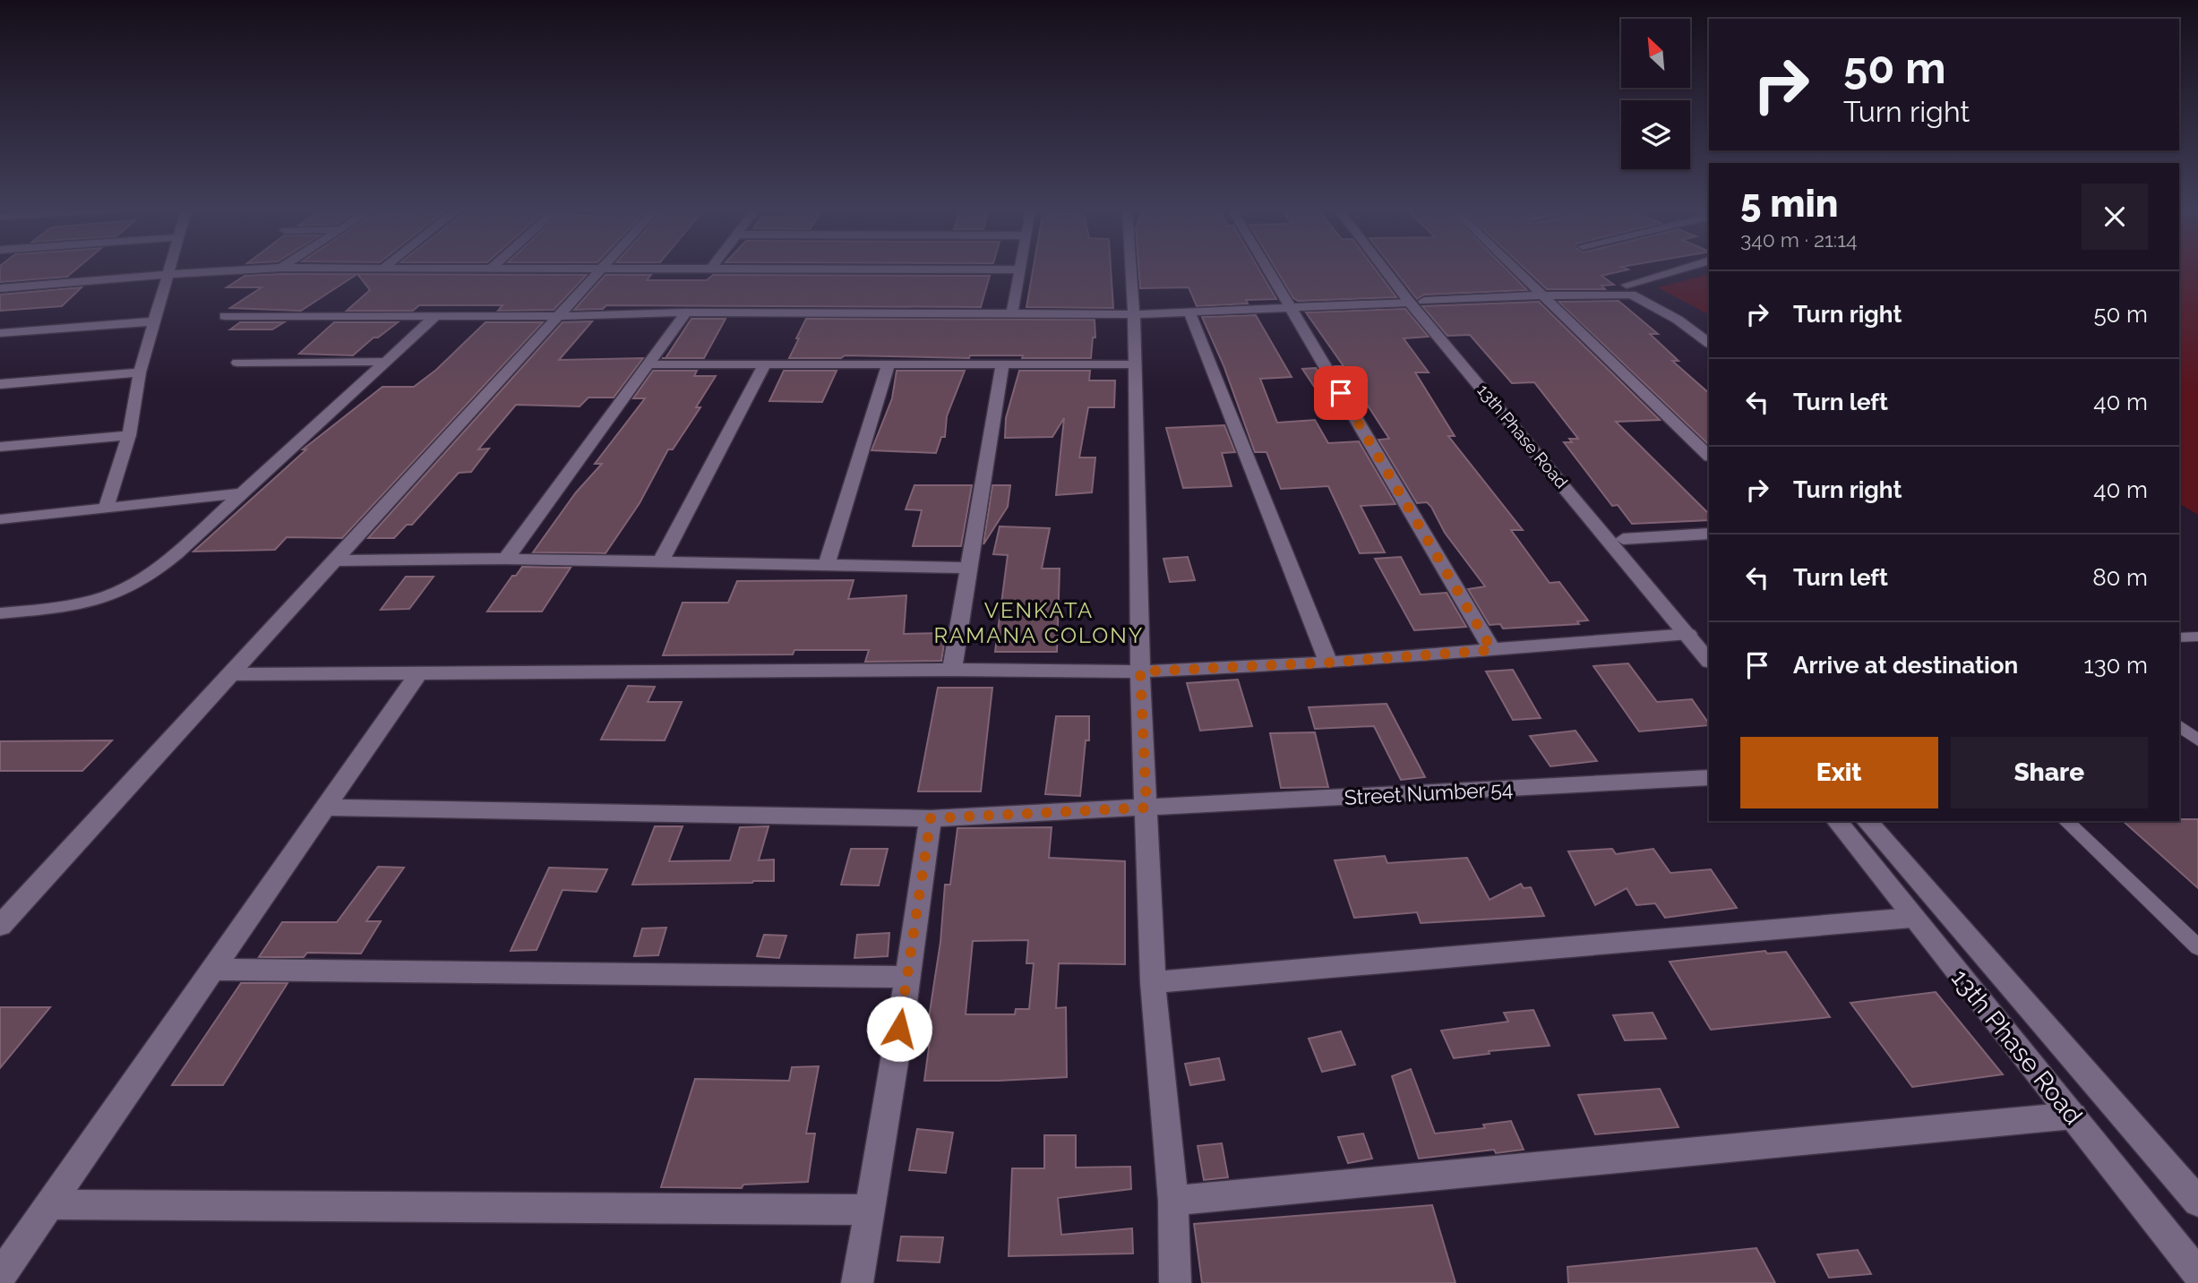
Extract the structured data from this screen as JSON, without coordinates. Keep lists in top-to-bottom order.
{
  "streets": {
    "street": ["13th Phase Road", "Street Number 54"]
  },
  "districts": ["VENKATA RAMANA COLONY"],
  "north": "top left",
  "page": {
    "turn": ["50 m", "Turn right"],
    "heading": ["5 min", "340 m · 21:14"],
    "list": [
      {
        "name": "Turn right",
        "value": "50 m"
      },
      {
        "name": "Turn left",
        "value": "40 m"
      },
      {
        "name": "Turn right",
        "value": "40 m"
      },
      {
        "name": "Turn left",
        "value": "80 m"
      },
      {
        "name": "Arrive at destination",
        "value": "130 m"
      }
    ],
    "buttons": ["Exit", "Share"]
  }
}
